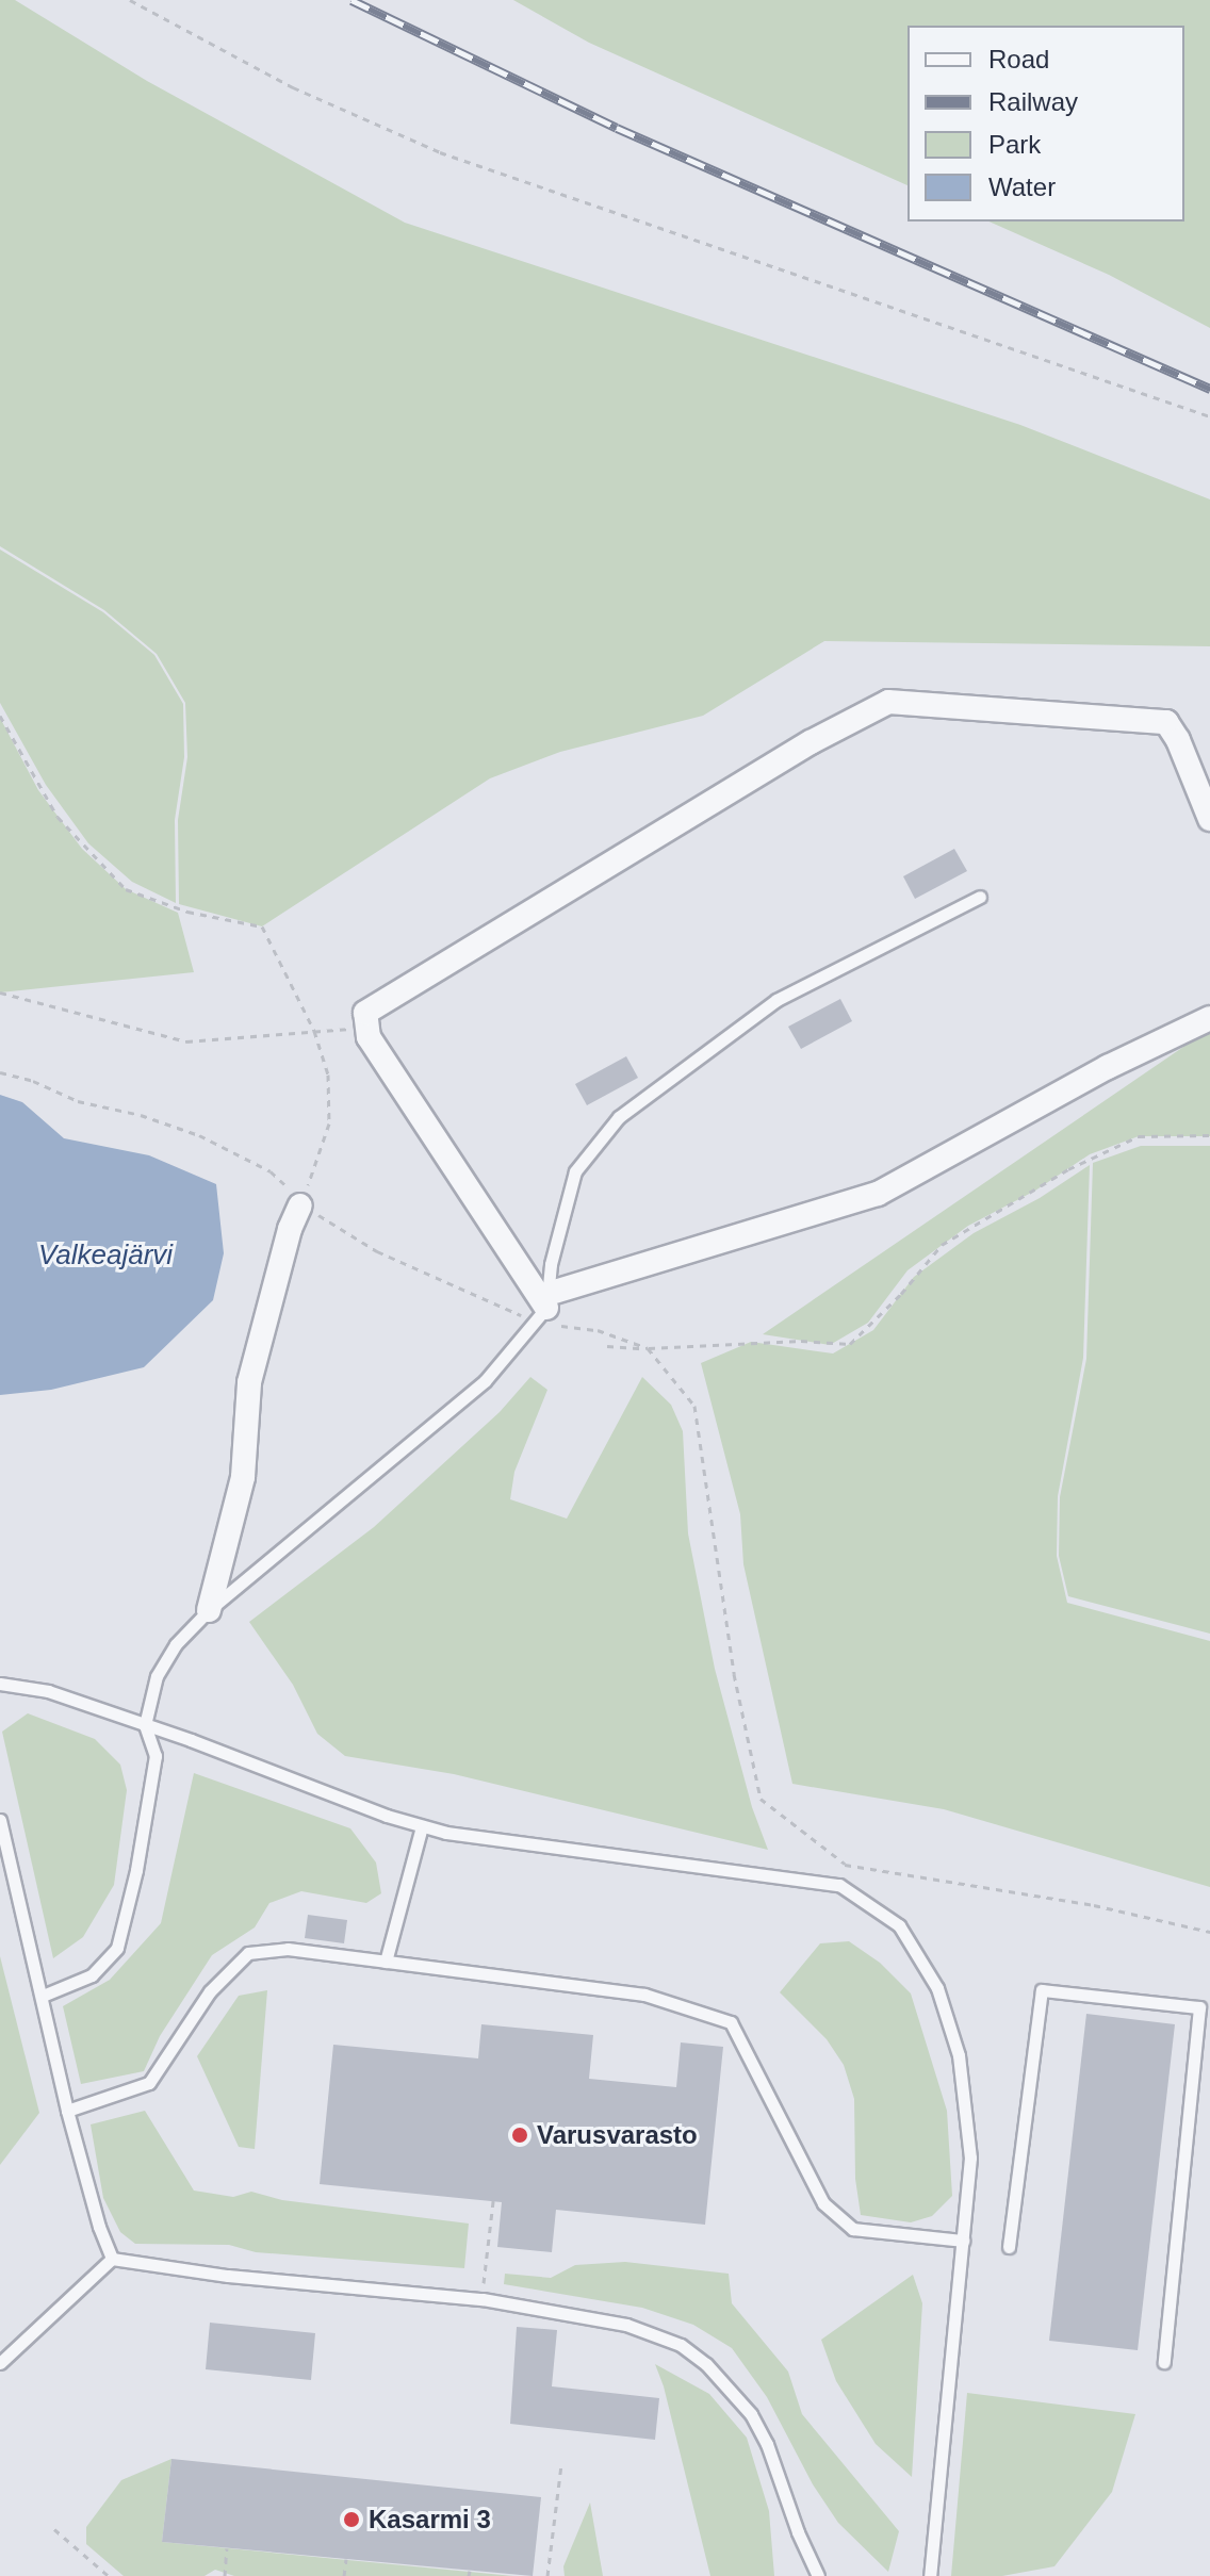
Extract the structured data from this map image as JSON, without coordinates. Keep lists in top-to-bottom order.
{
  "water": ["Valkeajärvi"],
  "places": ["Varusvarasto", "Kasarmi 3"],
  "legend": [
    "Road",
    "Railway",
    "Park",
    "Water"
  ]
}
